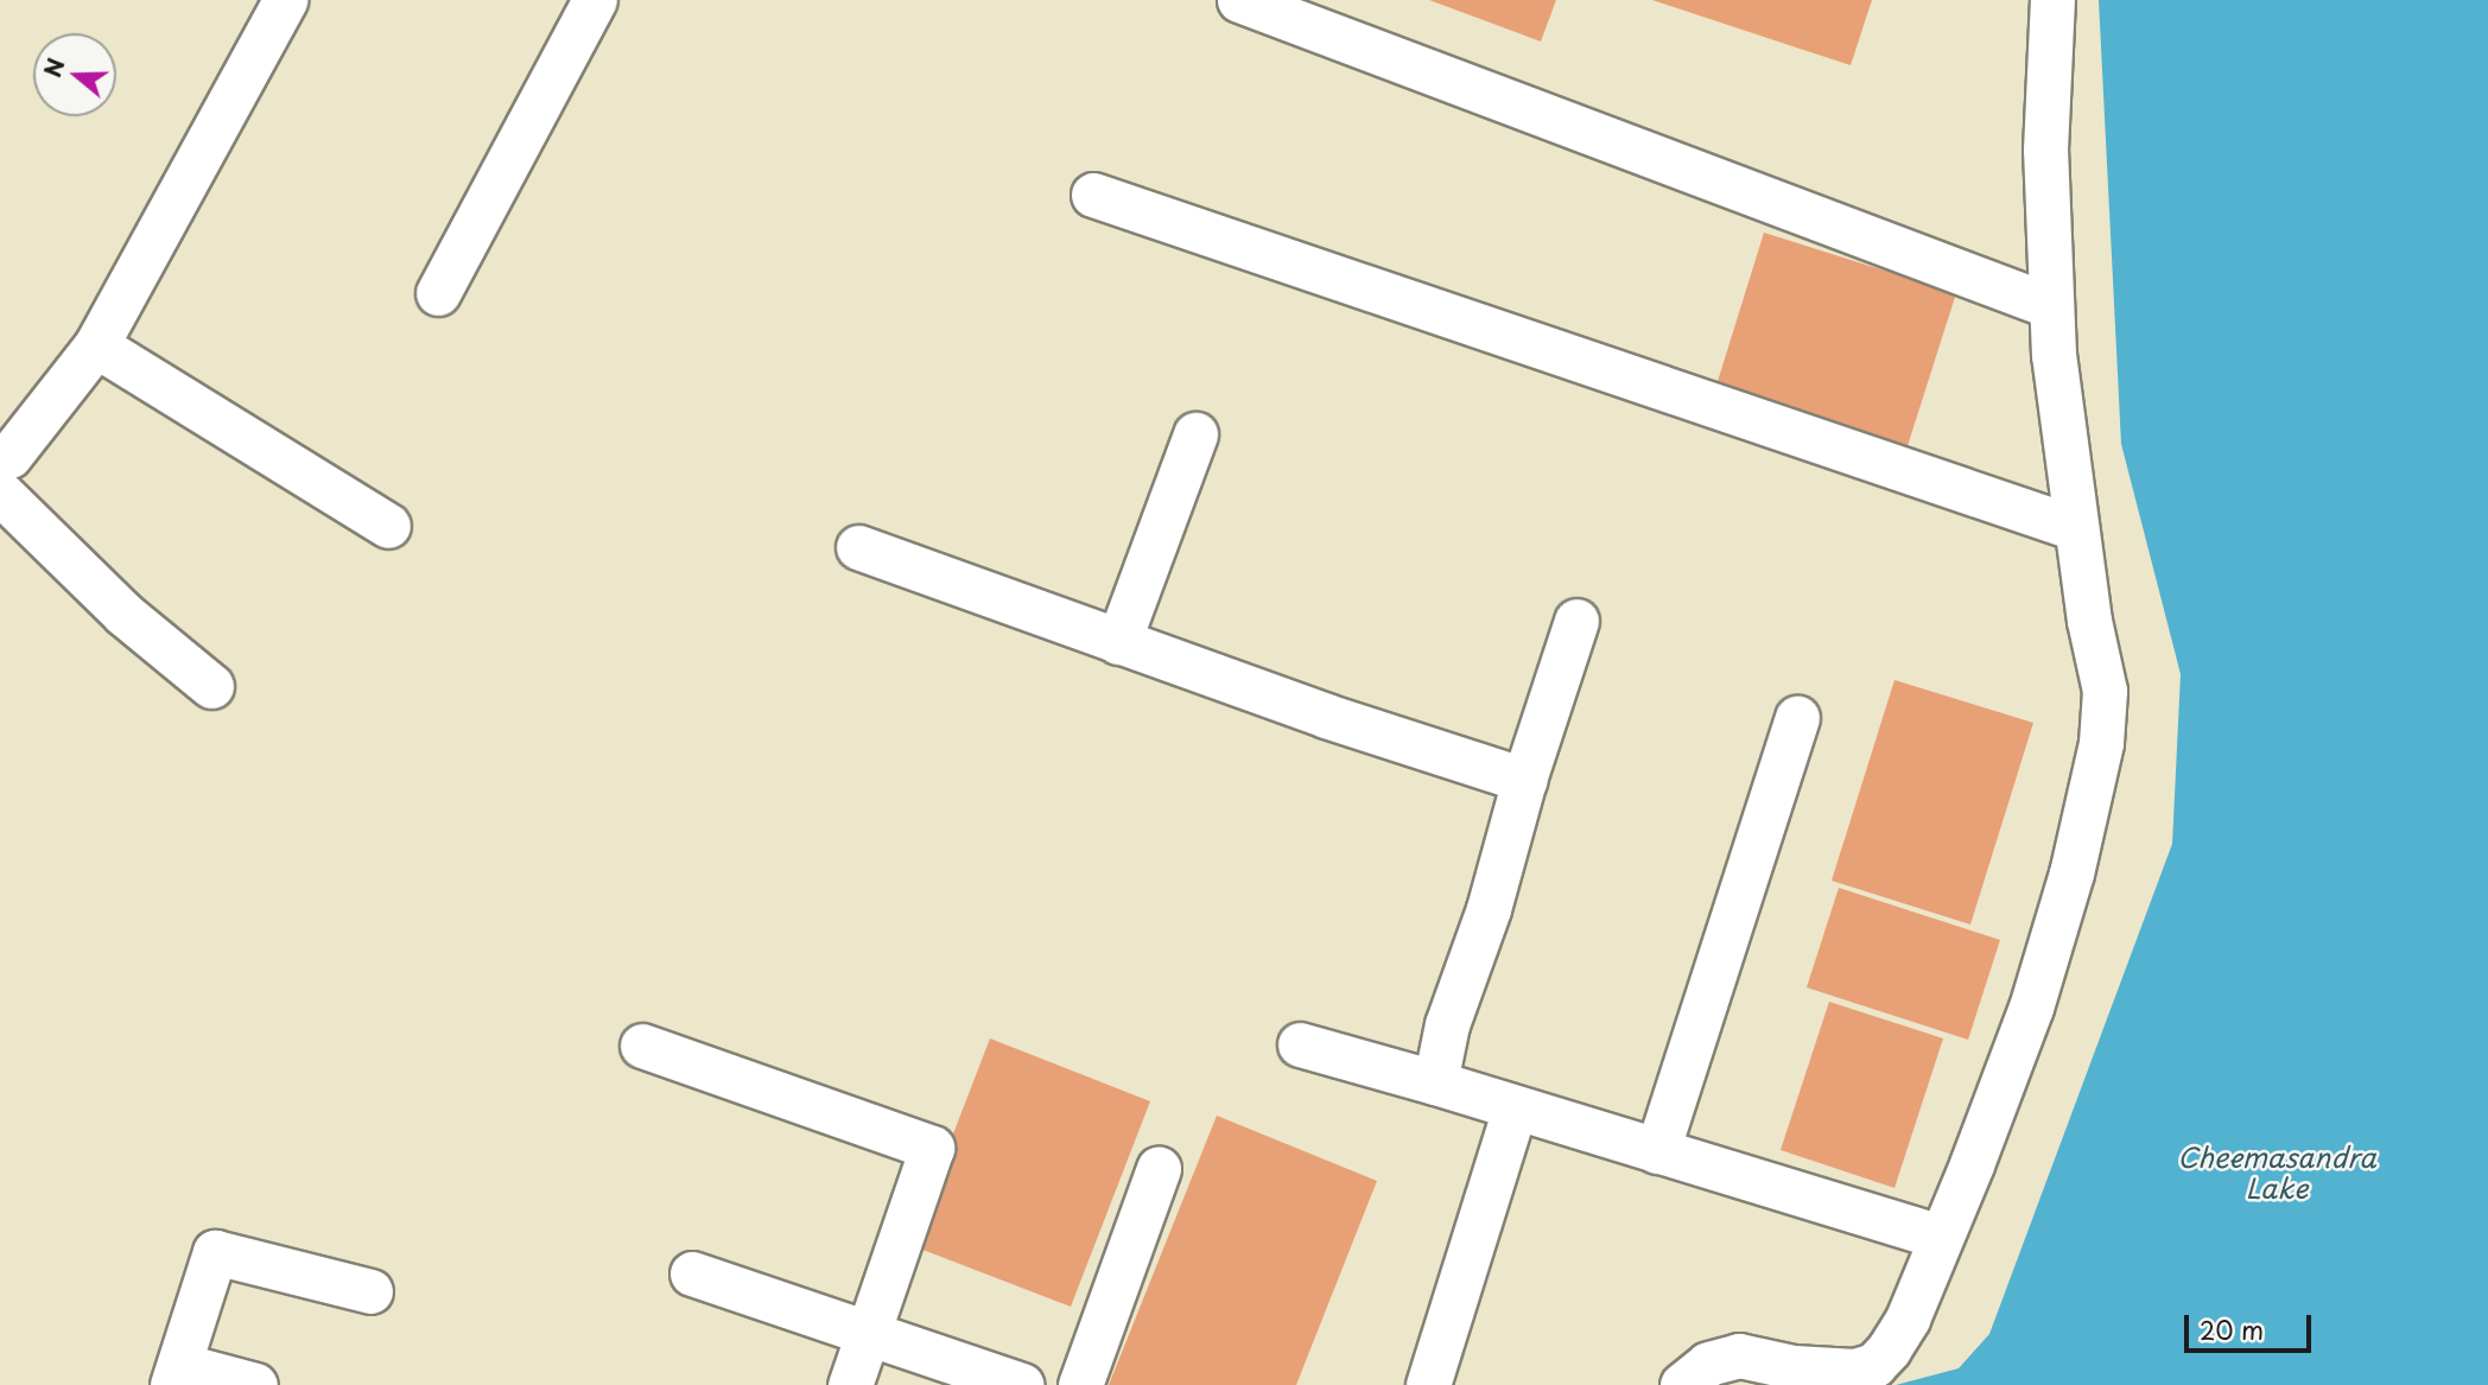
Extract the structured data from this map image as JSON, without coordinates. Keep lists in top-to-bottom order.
{
  "water": ["Cheemasandra Lake"],
  "scale_bar": "20 m",
  "north": "left"
}
